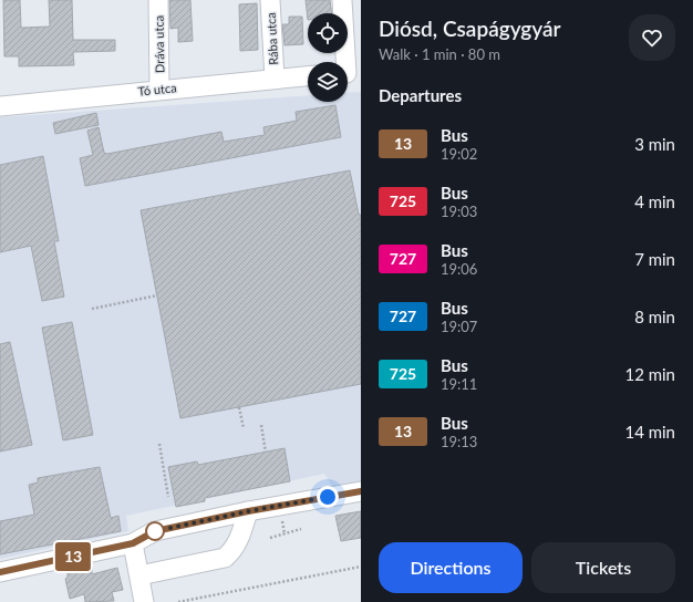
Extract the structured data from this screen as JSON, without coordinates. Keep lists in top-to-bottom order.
{
  "streets": {
    "street": ["Rába utca", "Dráva utca", "Tó utca"]
  },
  "crossings": [
    ["Rába utca", "Tó utca"],
    ["Dráva utca", "Tó utca"]
  ],
  "lines": ["bus line 13"],
  "page": {
    "on_map": "13",
    "heading": [
      ["Diósd, Csapágygyár", "Walk · 1 min · 80 m"],
      "Departures"
    ],
    "list": [
      {
        "mark": "13",
        "name": "Bus",
        "note": "19:02",
        "value": "3 min"
      },
      {
        "mark": "725",
        "name": "Bus",
        "note": "19:03",
        "value": "4 min"
      },
      {
        "mark": "727",
        "name": "Bus",
        "note": "19:06",
        "value": "7 min"
      },
      {
        "mark": "727",
        "name": "Bus",
        "note": "19:07",
        "value": "8 min"
      },
      {
        "mark": "725",
        "name": "Bus",
        "note": "19:11",
        "value": "12 min"
      },
      {
        "mark": "13",
        "name": "Bus",
        "note": "19:13",
        "value": "14 min"
      }
    ],
    "buttons": ["Directions", "Tickets"]
  }
}
